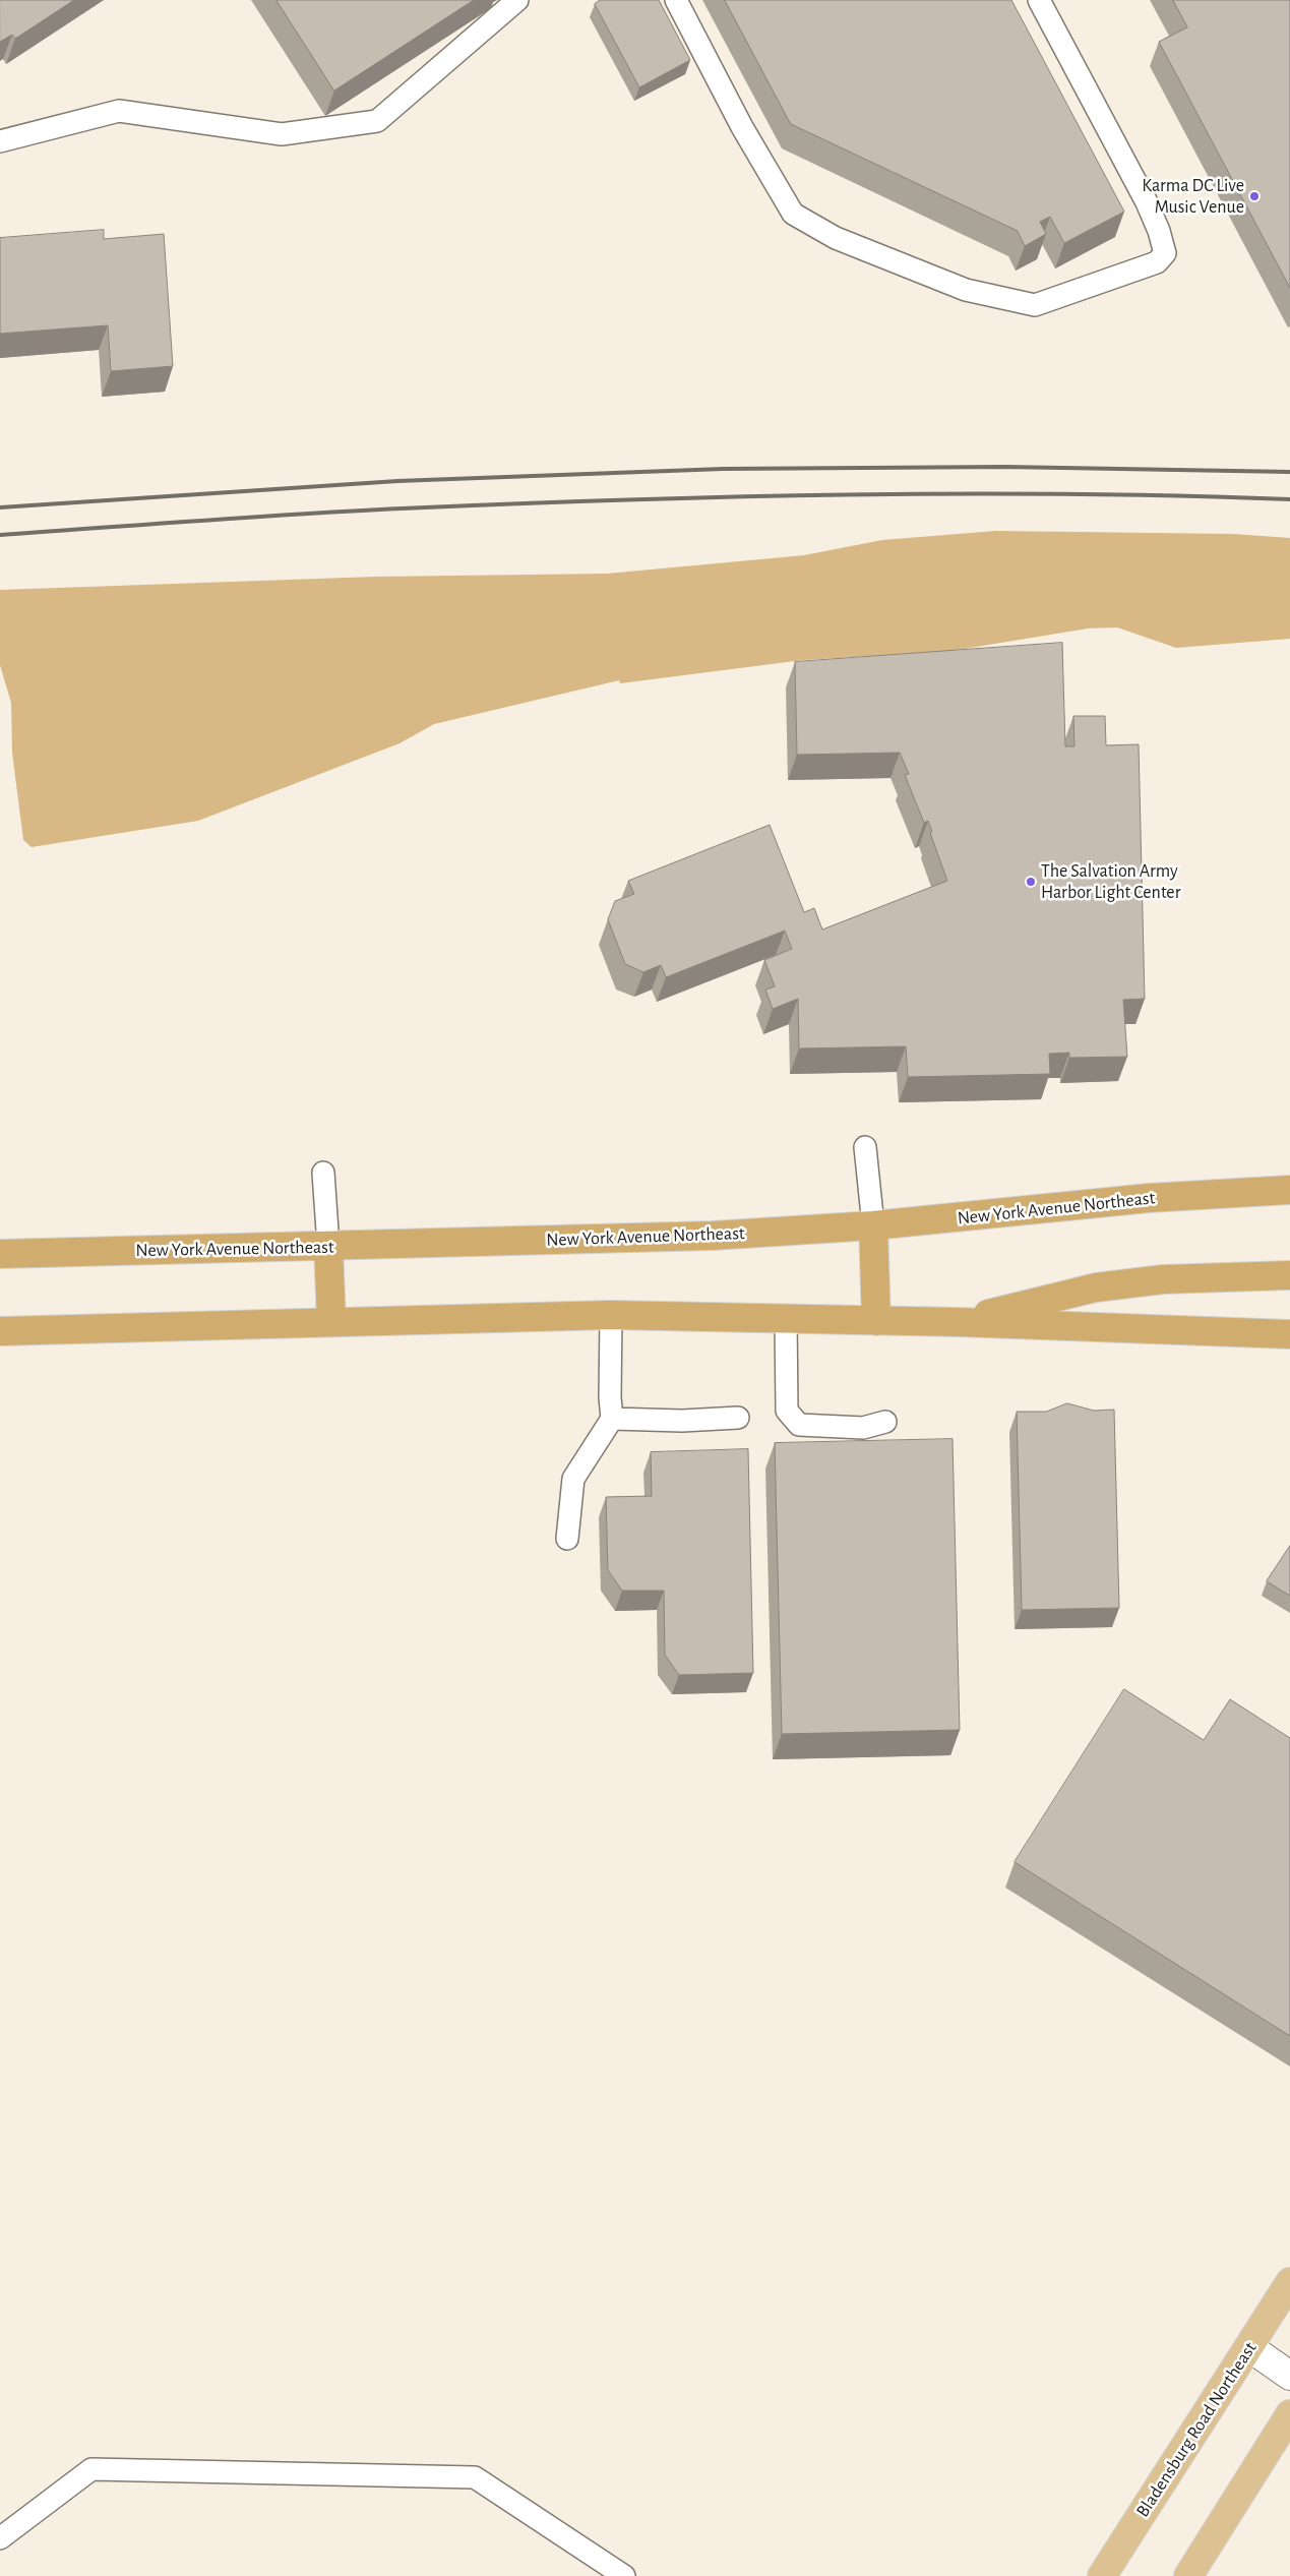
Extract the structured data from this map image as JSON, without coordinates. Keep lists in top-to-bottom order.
{
  "streets": {
    "highway": ["New York Avenue Northeast"],
    "main road": ["Bladensburg Road Northeast"]
  },
  "places": ["Karma DC Live Music Venue", "The Salvation Army Harbor Light Center"]
}
